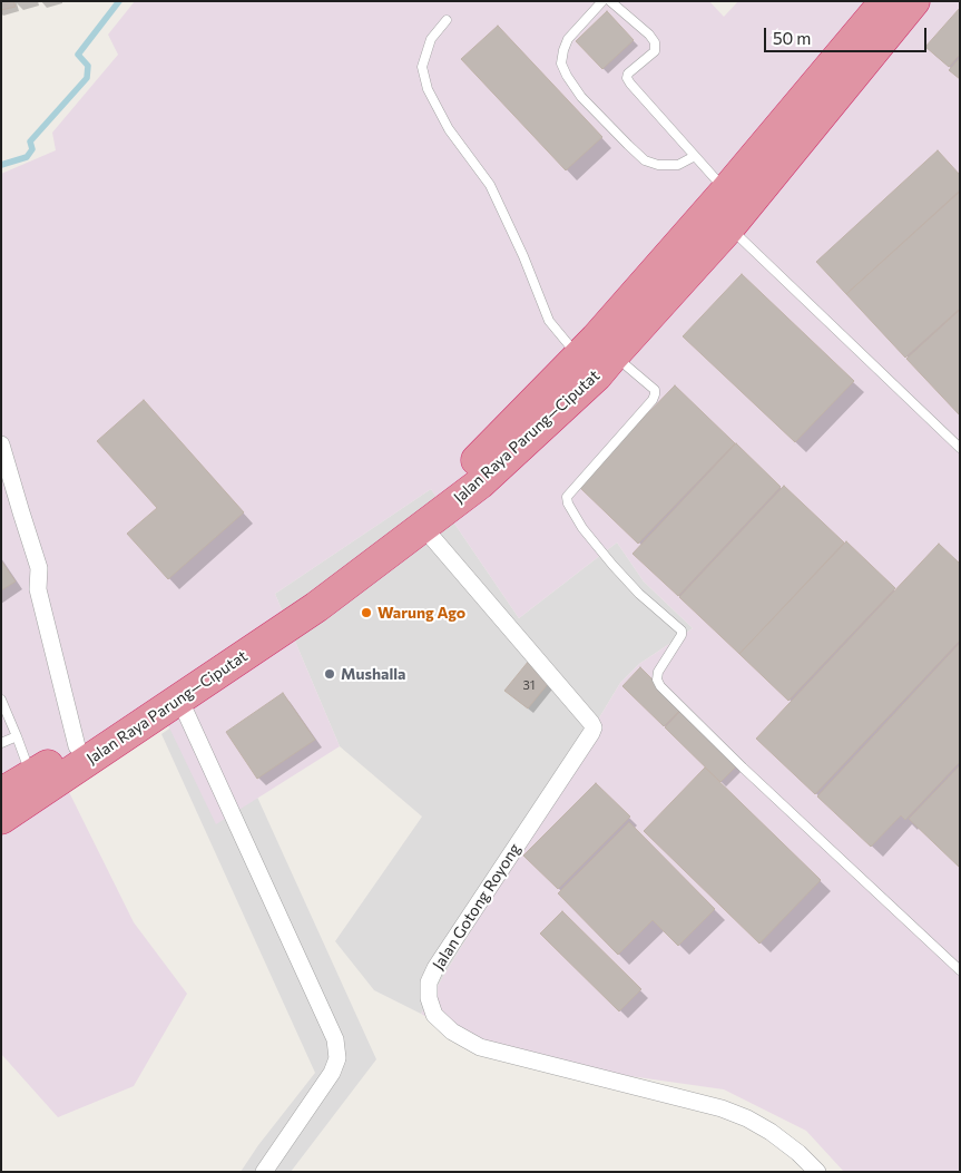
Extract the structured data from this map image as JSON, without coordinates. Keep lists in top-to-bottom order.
{
  "streets": {
    "highway": ["Jalan Raya Parung—Ciputat"],
    "street": ["Jalan Gotong Royong"]
  },
  "crossings": [
    ["Jalan Raya Parung—Ciputat", "Jalan Gotong Royong"]
  ],
  "places": ["Warung Ago", "Mushalla"],
  "house_numbers": ["31"],
  "scale_bar": "50 m"
}
